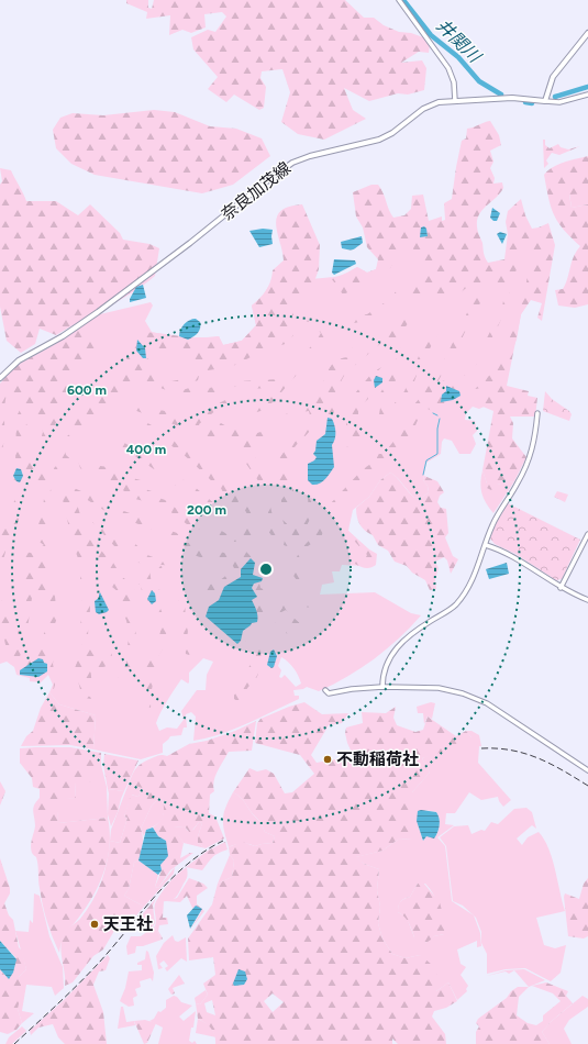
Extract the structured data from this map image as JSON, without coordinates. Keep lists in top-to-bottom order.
{
  "streets": {
    "main road": ["奈良加茂線"]
  },
  "water": ["井関川"],
  "places": ["不動稲荷社", "天王社"],
  "rings": ["600 m", "400 m", "200 m"]
}
